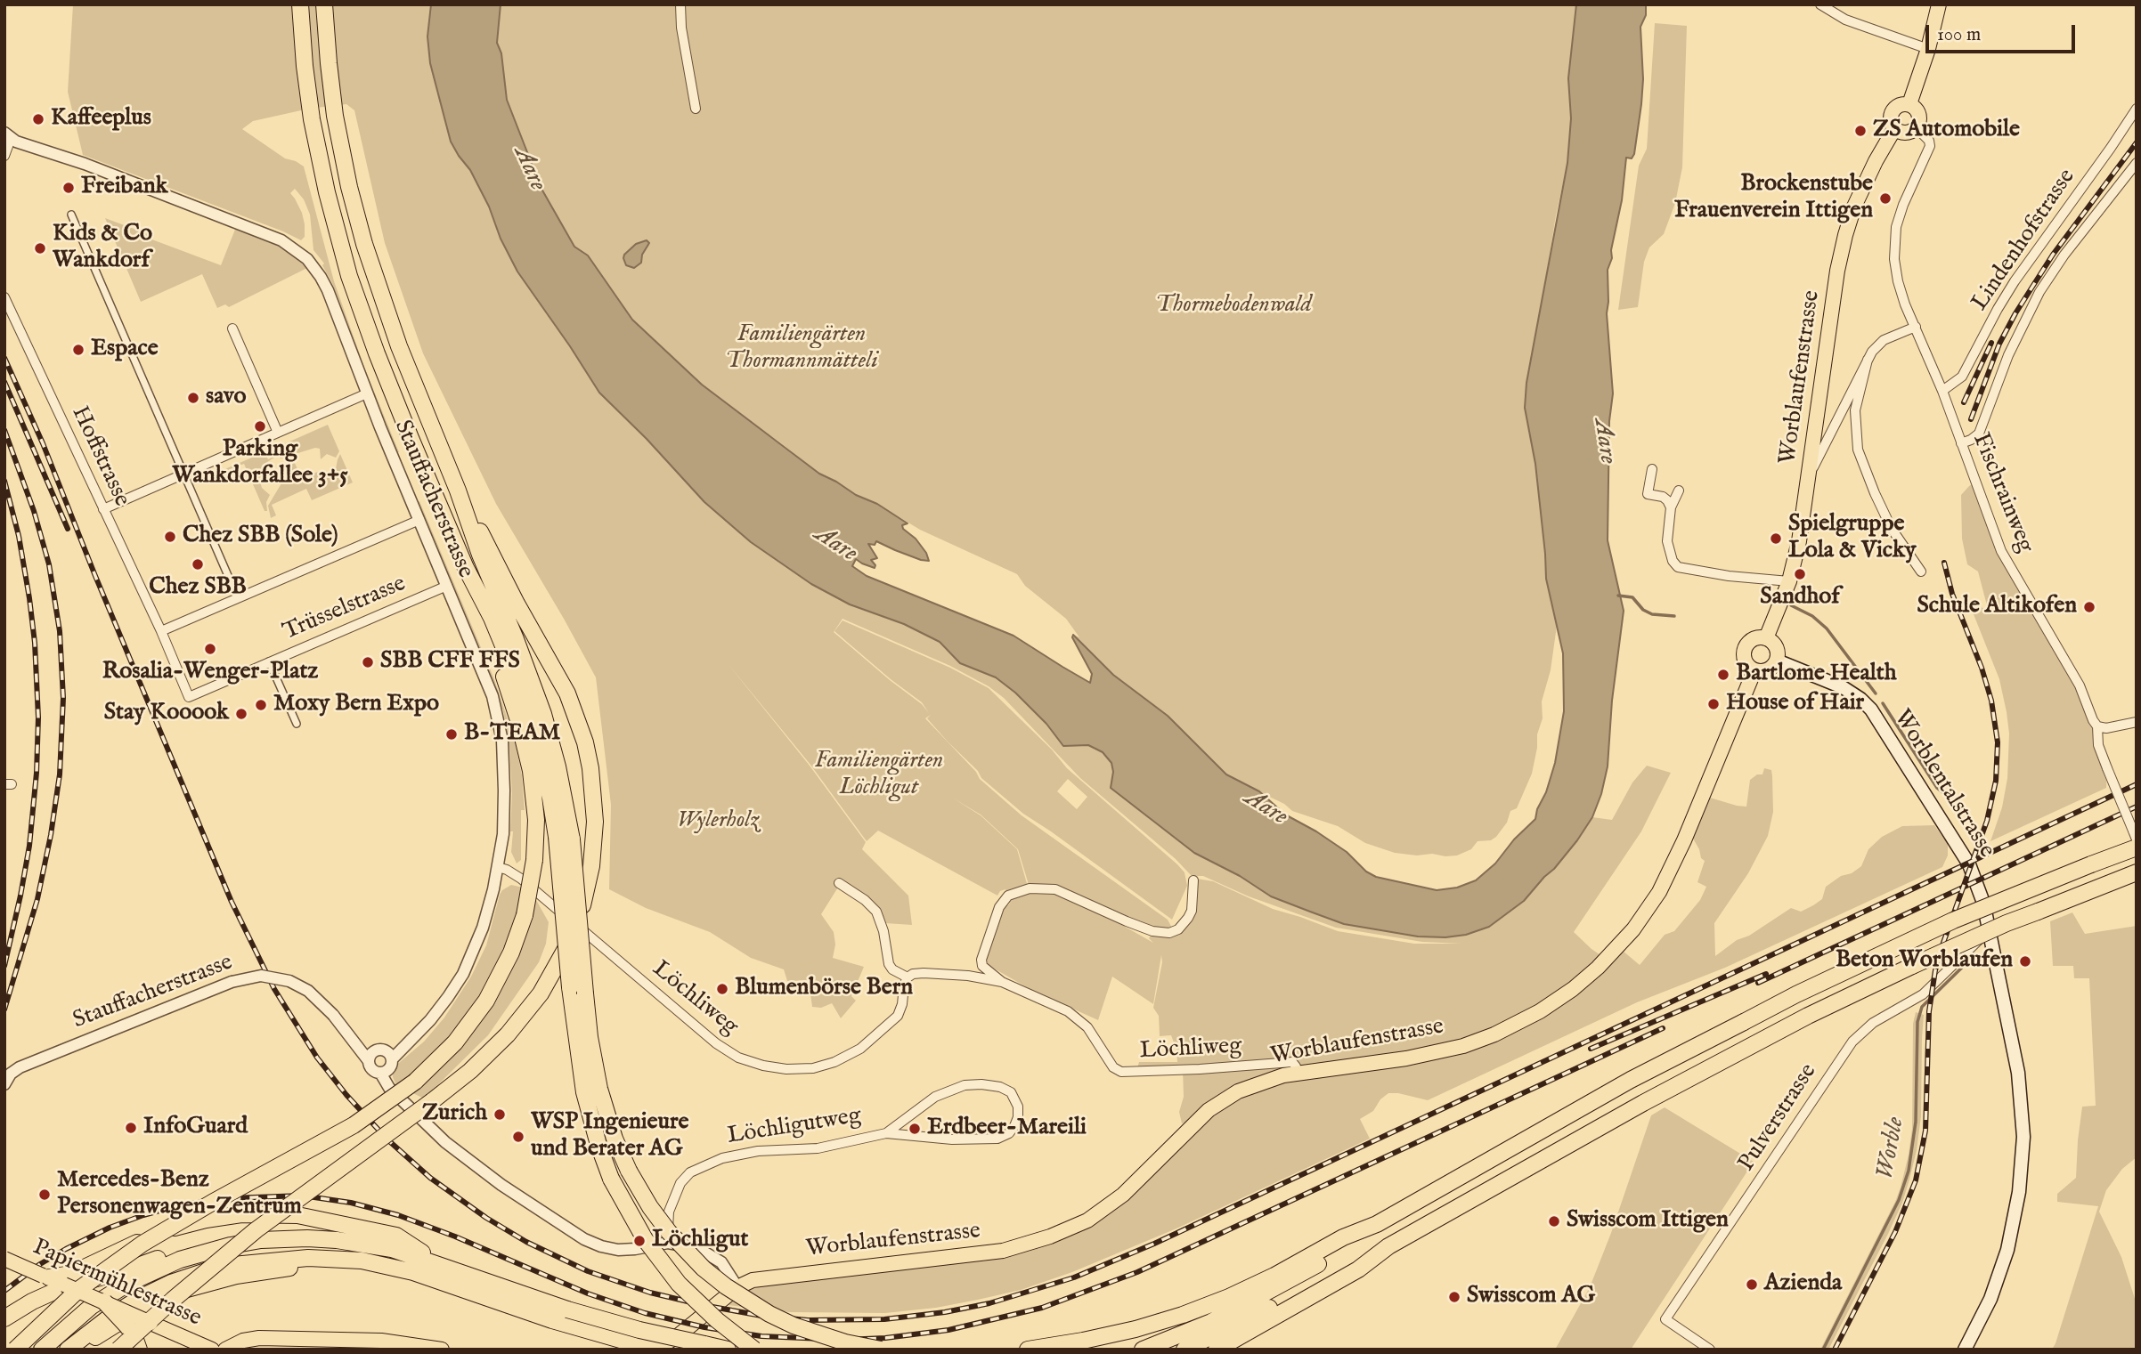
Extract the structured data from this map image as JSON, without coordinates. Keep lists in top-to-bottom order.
{
  "streets": {
    "main road": ["Worblaufenstrasse", "Worblentalstrasse", "Papiermühlestrasse"],
    "street": [
      "Lindenhofstrasse",
      "Hoffstrasse",
      "Fischrainweg",
      "Stauffacherstrasse",
      "Trüsselstrasse",
      "Löchliweg",
      "Pulverstrasse",
      "Löchligutweg"
    ]
  },
  "crossings": [
    ["Lindenhofstrasse", "Fischrainweg"],
    ["Worblaufenstrasse", "Fischrainweg"],
    ["Worblaufenstrasse", "Worblentalstrasse"],
    ["Worblaufenstrasse", "Löchliweg"],
    ["Hoffstrasse", "Trüsselstrasse"],
    ["Stauffacherstrasse", "Trüsselstrasse"],
    ["Stauffacherstrasse", "Löchliweg"],
    ["Stauffacherstrasse", "Löchligutweg"],
    ["Worblentalstrasse", "Pulverstrasse"]
  ],
  "water": ["Aare", "Worble"],
  "parks": [
    "Thormebodenwald",
    "Familiengärten Thormannmätteli",
    "Familiengärten Löchligut",
    "Wylerholz"
  ],
  "places": [
    "Kaffeeplus",
    "ZS Automobile",
    "Freibank",
    "Brockenstube Frauenverein Ittigen",
    "Kids & Co Wankdorf",
    "Espace",
    "savo",
    "Parking Wankdorfallee 3+5",
    "Chez SBB (Sole)",
    "Spielgruppe Lola & Vicky",
    "Chez SBB",
    "Sandhof",
    "Schule Altikofen",
    "Rosalia-Wenger-Platz",
    "SBB CFF FFS",
    "Bartlome Health",
    "House of Hair",
    "Moxy Bern Expo",
    "Stay Kooook",
    "B-TEAM",
    "Beton Worblaufen",
    "Blumenbörse Bern",
    "Zurich",
    "InfoGuard",
    "Erdbeer-Mareili",
    "WSP Ingenieure und Berater AG",
    "Mercedes-Benz Personenwagen-Zentrum",
    "Swisscom Ittigen",
    "Löchligut",
    "Azienda",
    "Swisscom AG"
  ],
  "scale_bar": "100 m"
}
